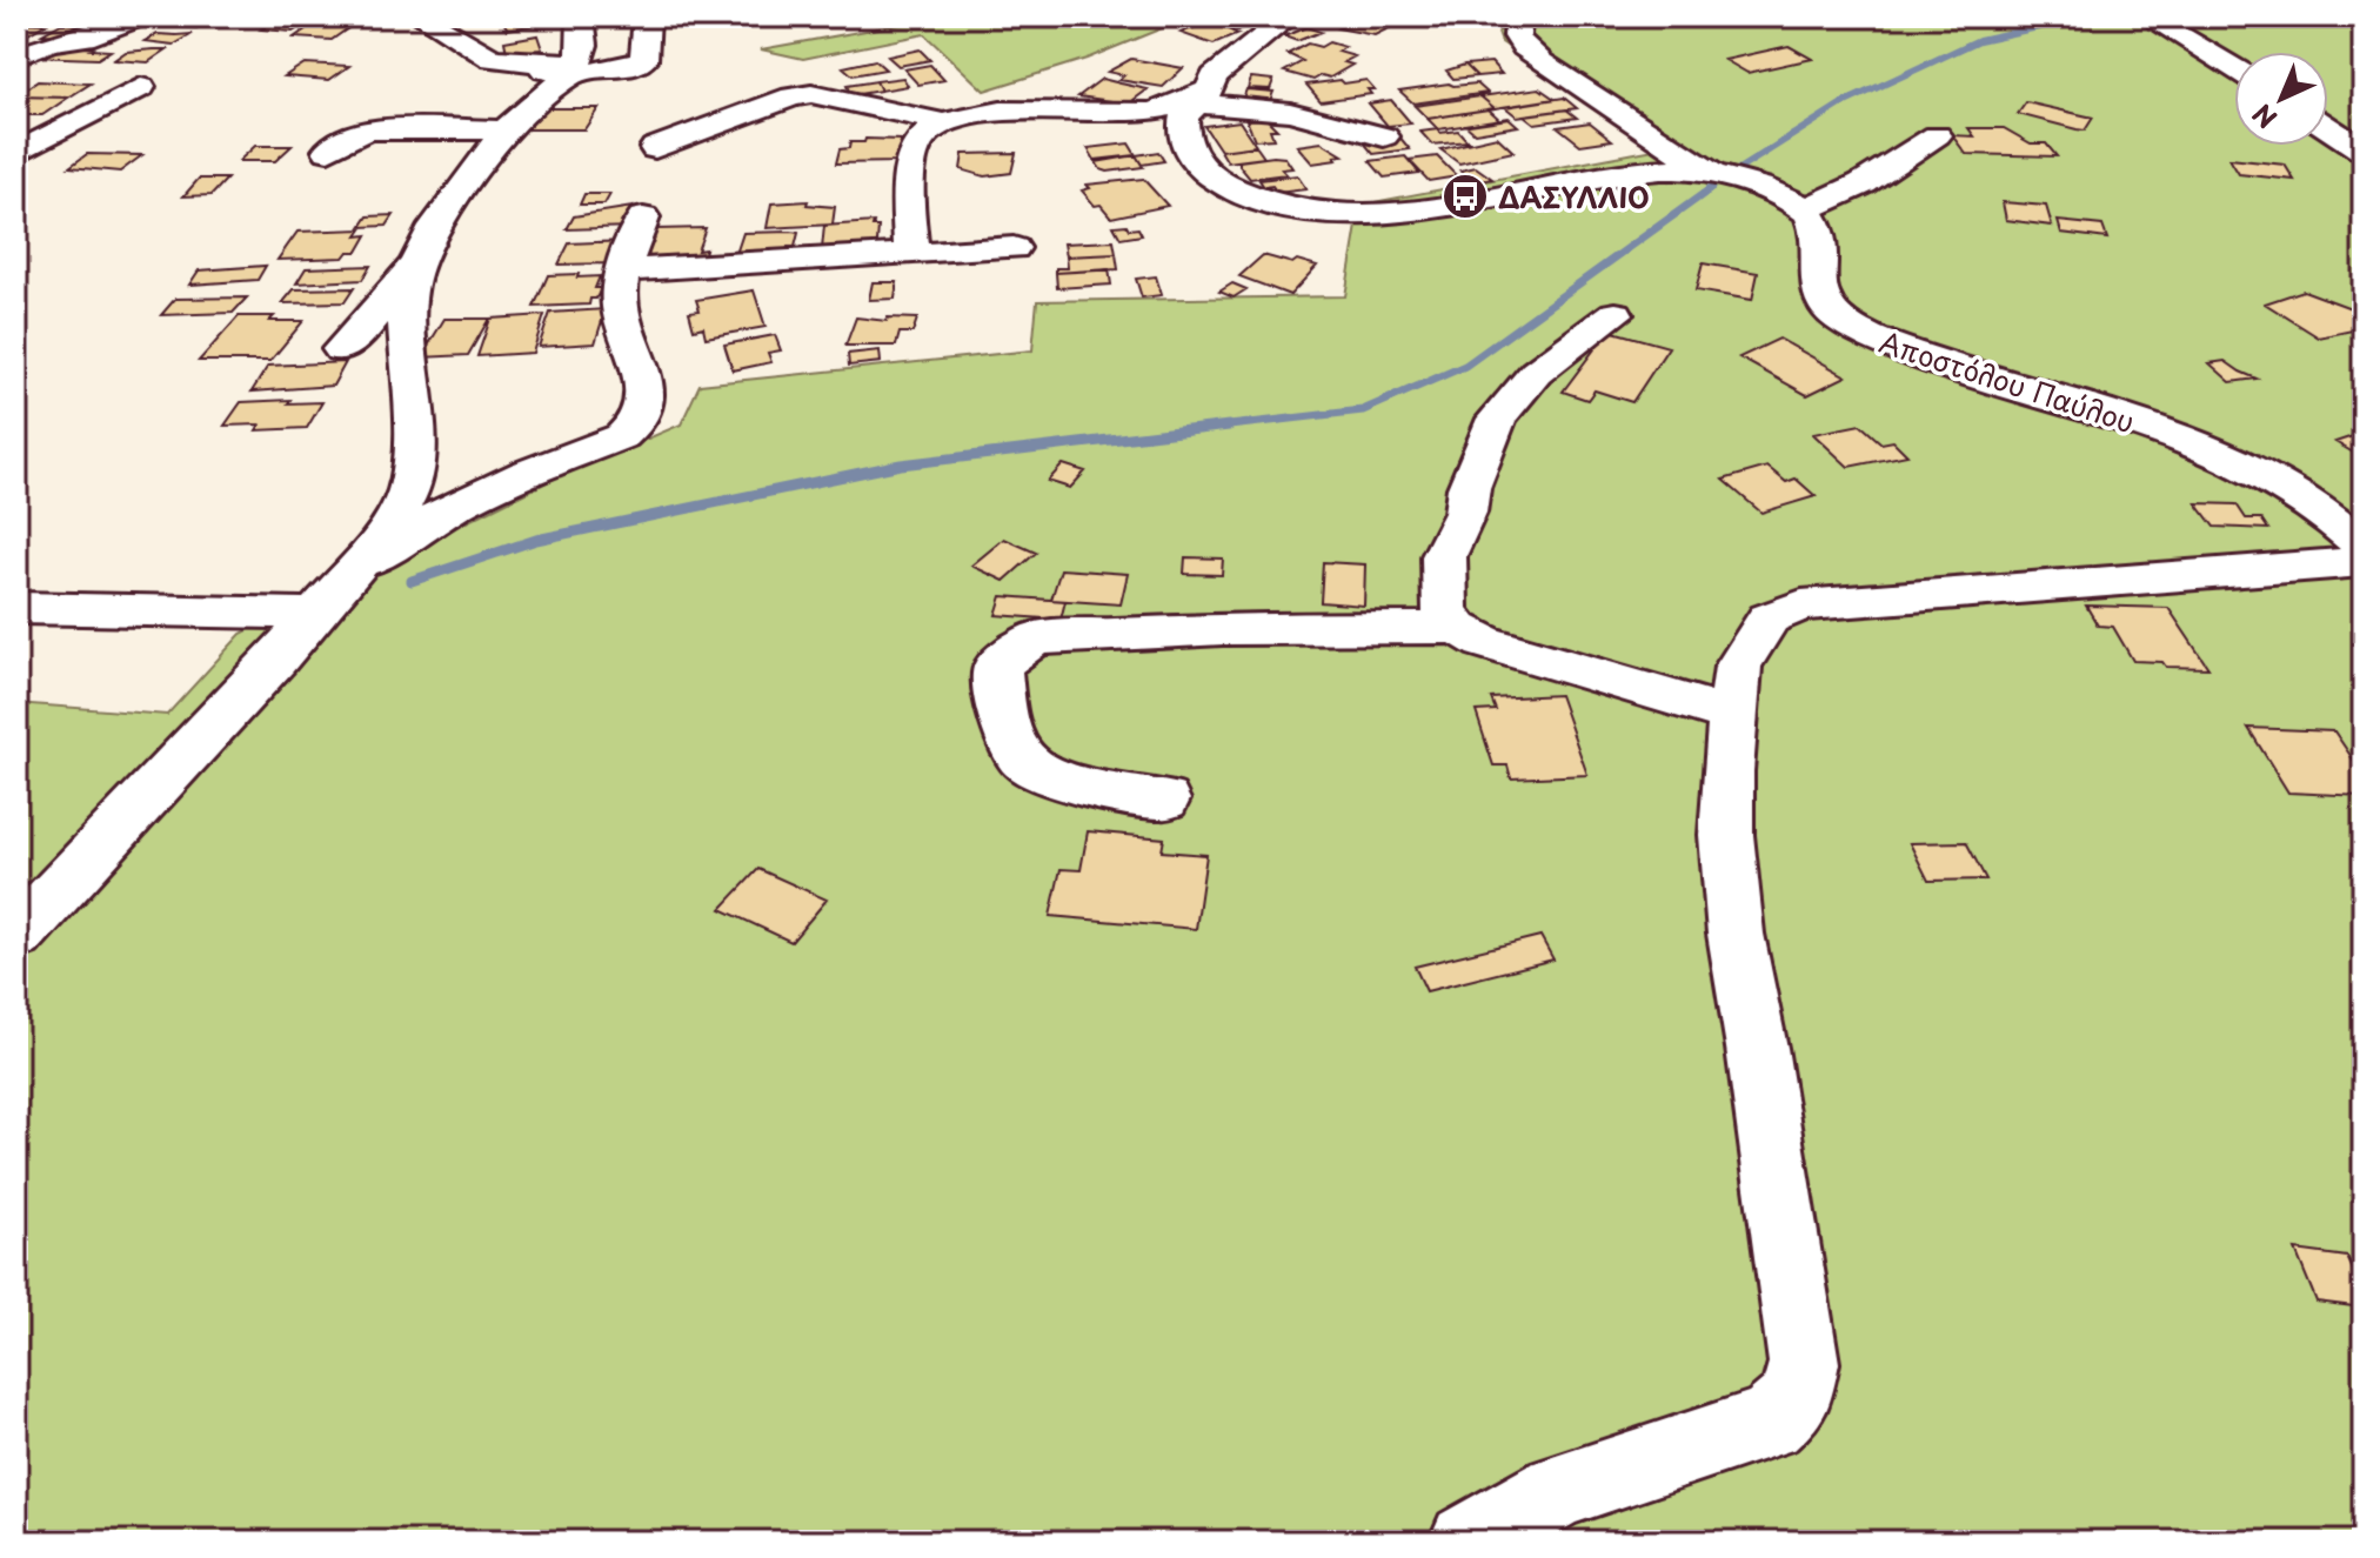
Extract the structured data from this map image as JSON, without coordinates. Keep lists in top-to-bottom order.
{
  "streets": {
    "street": ["Αποστόλου Παύλου"]
  },
  "places": {
    "bus stop": ["ΔΑΣΥΛΛΙΟ"]
  },
  "north": "bottom left"
}
